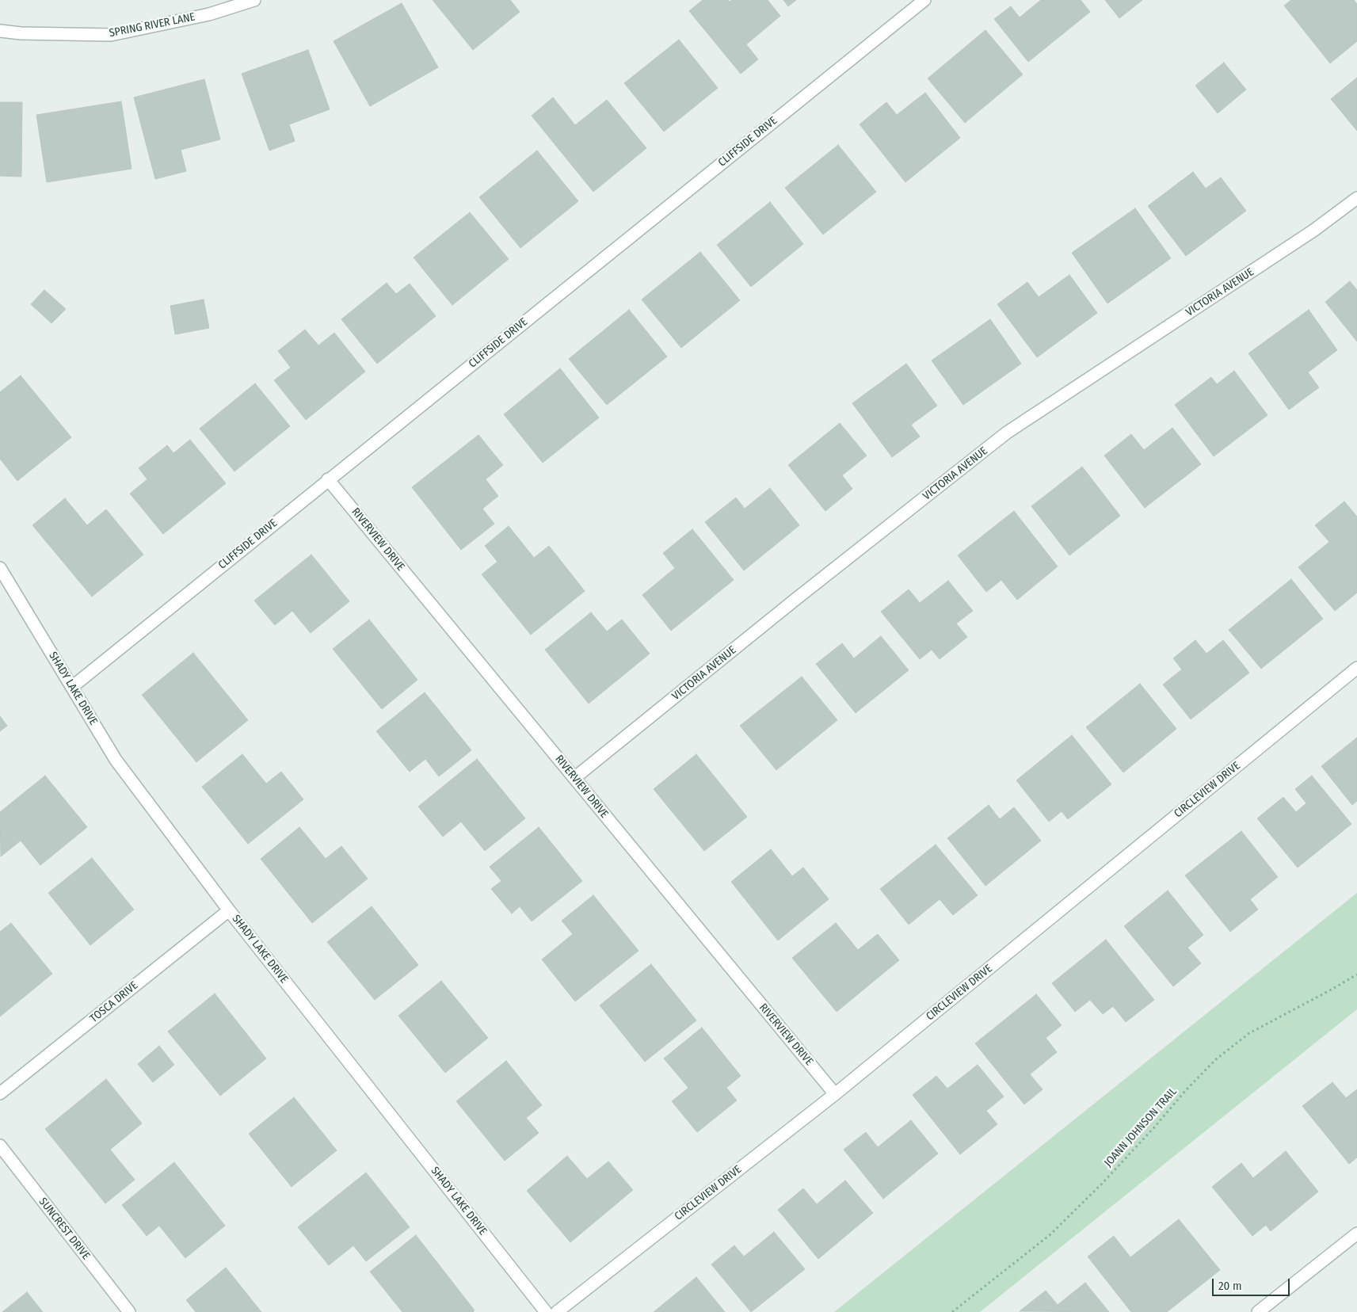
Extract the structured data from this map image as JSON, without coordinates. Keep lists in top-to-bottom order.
{
  "streets": {
    "street": [
      "SPRING RIVER LANE",
      "CLIFFSIDE DRIVE",
      "VICTORIA AVENUE",
      "RIVERVIEW DRIVE",
      "SHADY LAKE DRIVE",
      "CIRCLEVIEW DRIVE",
      "TOSCA DRIVE",
      "SUNCREST DRIVE"
    ],
    "path": ["JOANN JOHNSON TRAIL"]
  },
  "crossings": [
    ["CLIFFSIDE DRIVE", "RIVERVIEW DRIVE"],
    ["CLIFFSIDE DRIVE", "SHADY LAKE DRIVE"],
    ["VICTORIA AVENUE", "RIVERVIEW DRIVE"],
    ["RIVERVIEW DRIVE", "CIRCLEVIEW DRIVE"],
    ["SHADY LAKE DRIVE", "TOSCA DRIVE"]
  ],
  "scale_bar": "20 m"
}
